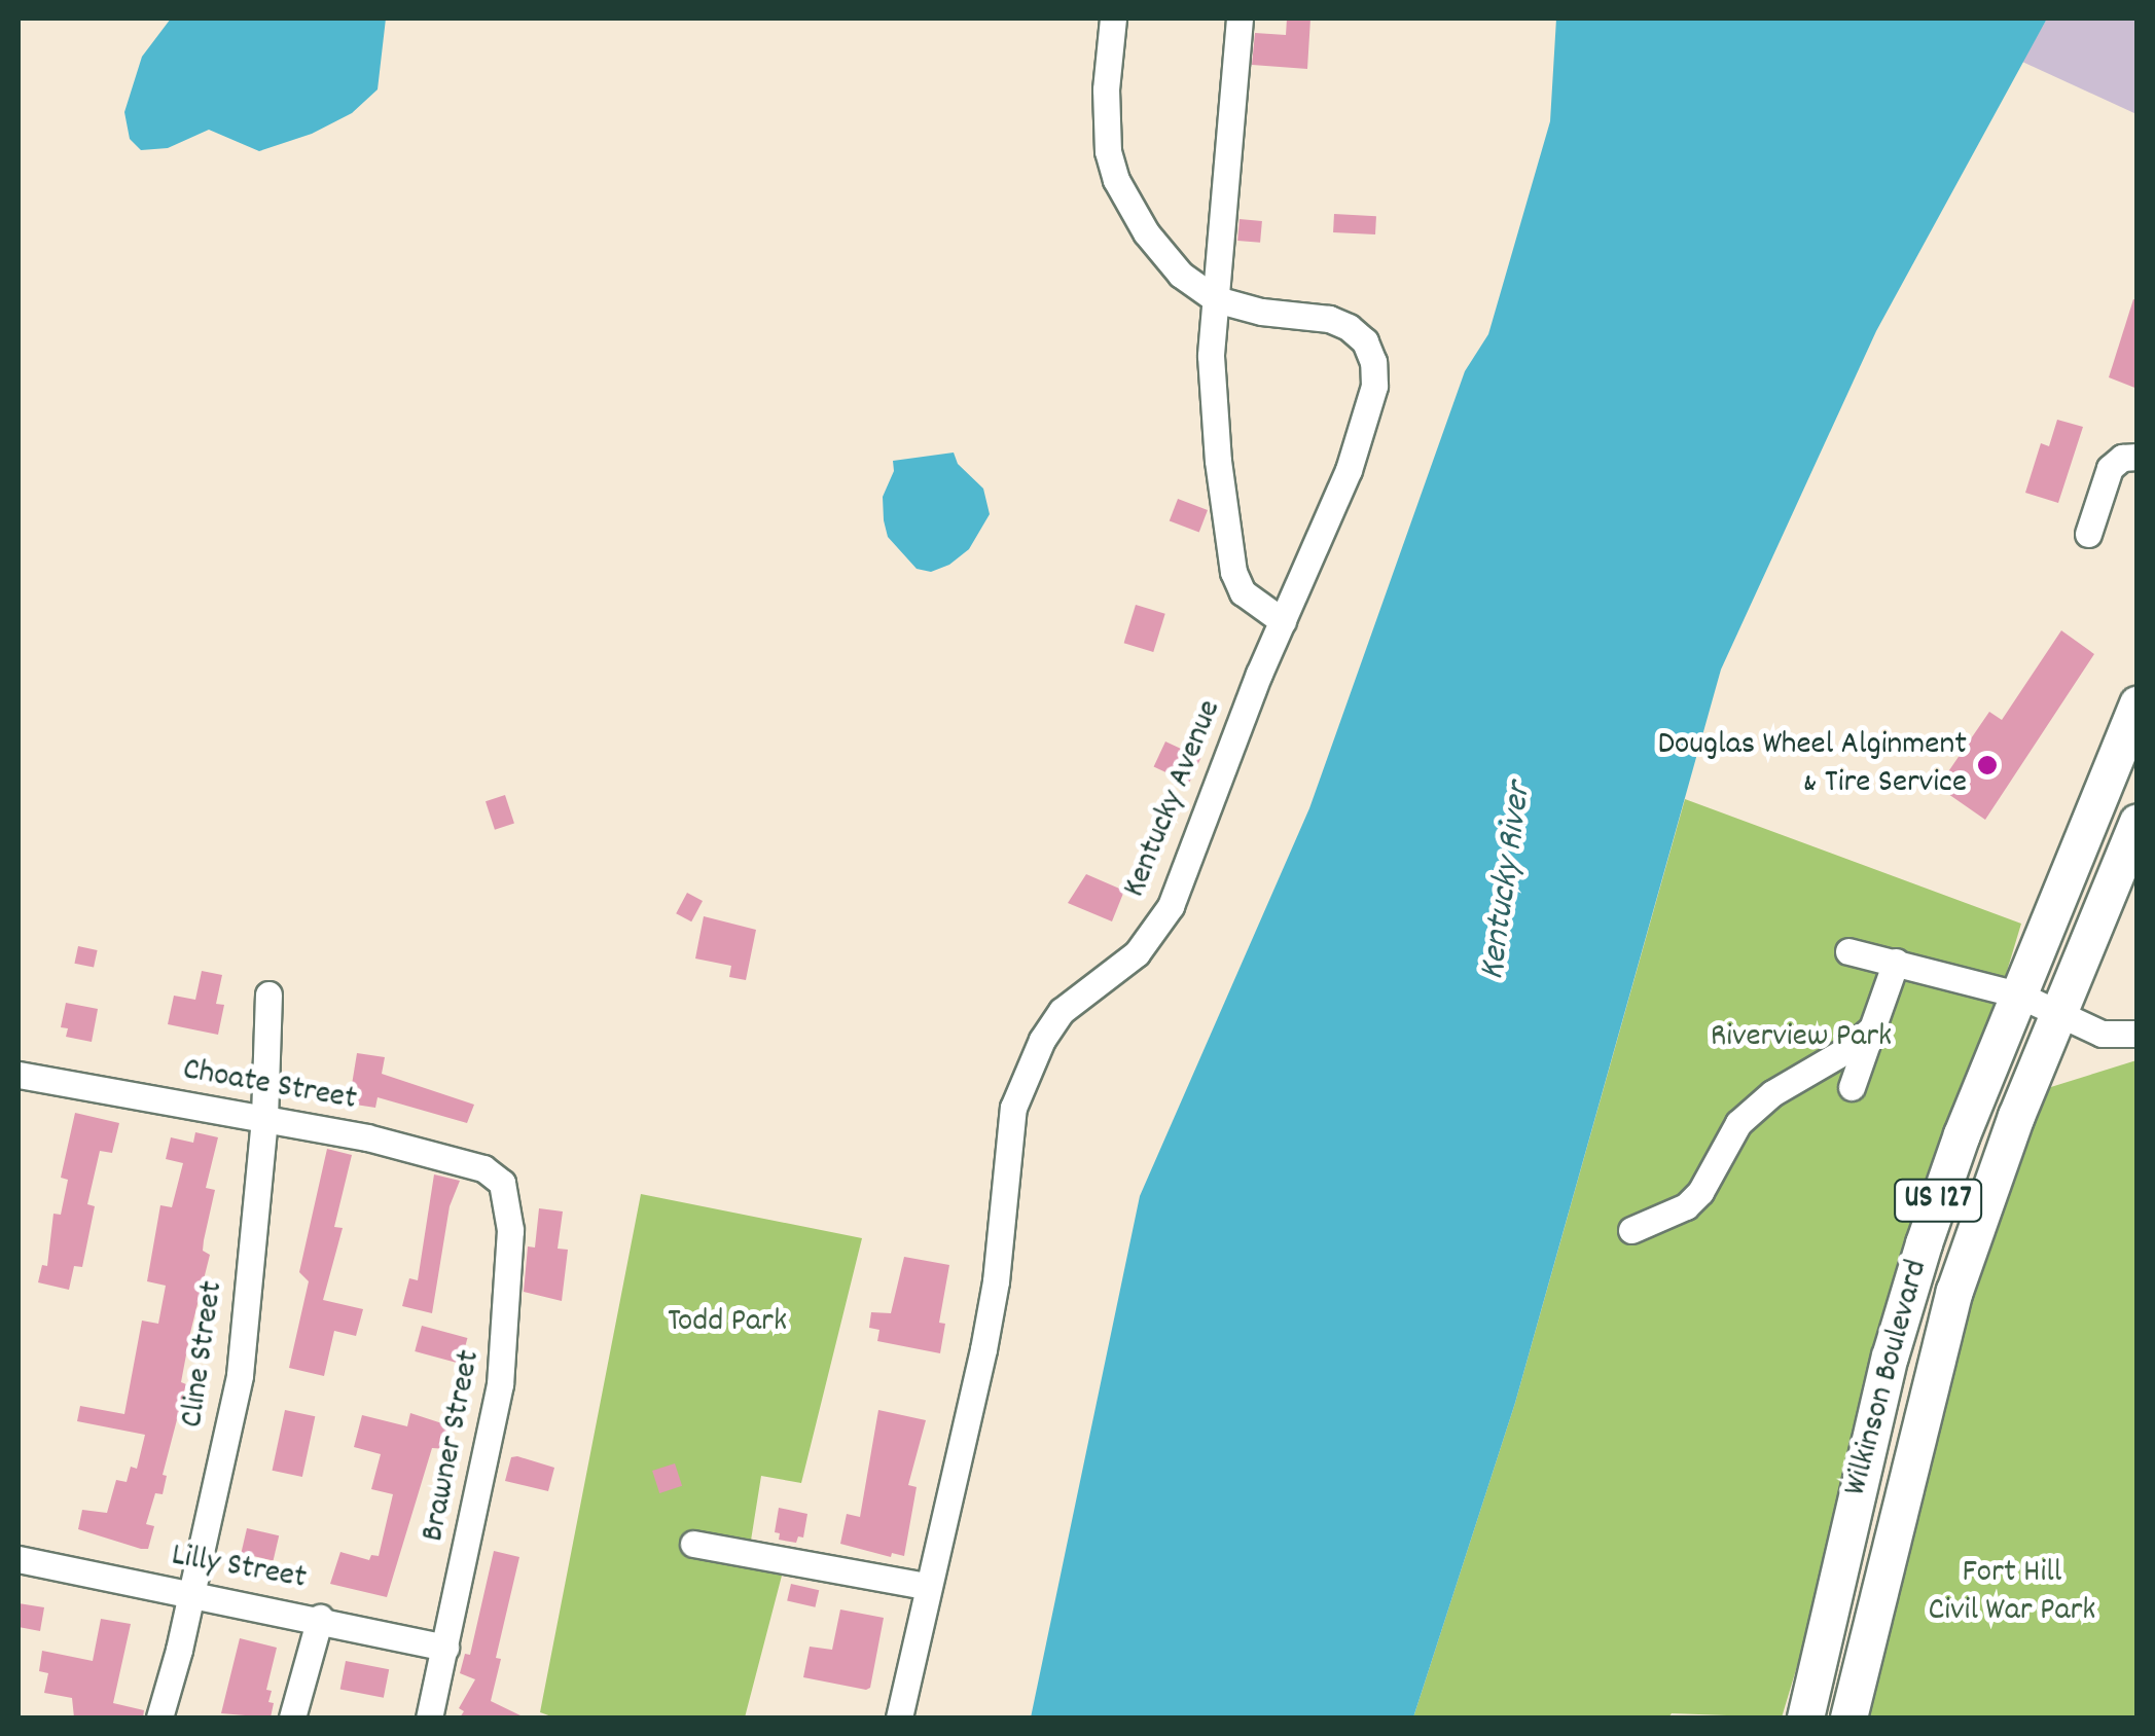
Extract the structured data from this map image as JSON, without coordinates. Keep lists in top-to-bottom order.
{
  "streets": {
    "highway": ["US 127", "Wilkinson Boulevard"],
    "street": [
      "Kentucky Avenue",
      "Choate Street",
      "Cline Street",
      "Brawner Street",
      "Lilly Street"
    ]
  },
  "crossings": [
    ["Choate Street", "Cline Street"],
    ["Choate Street", "Brawner Street"],
    ["Cline Street", "Lilly Street"],
    ["Brawner Street", "Lilly Street"]
  ],
  "water": ["Kentucky River"],
  "parks": ["Riverview Park", "Todd Park", "Fort Hill Civil War Park"],
  "places": ["Douglas Wheel Alginment & Tire Service"]
}
